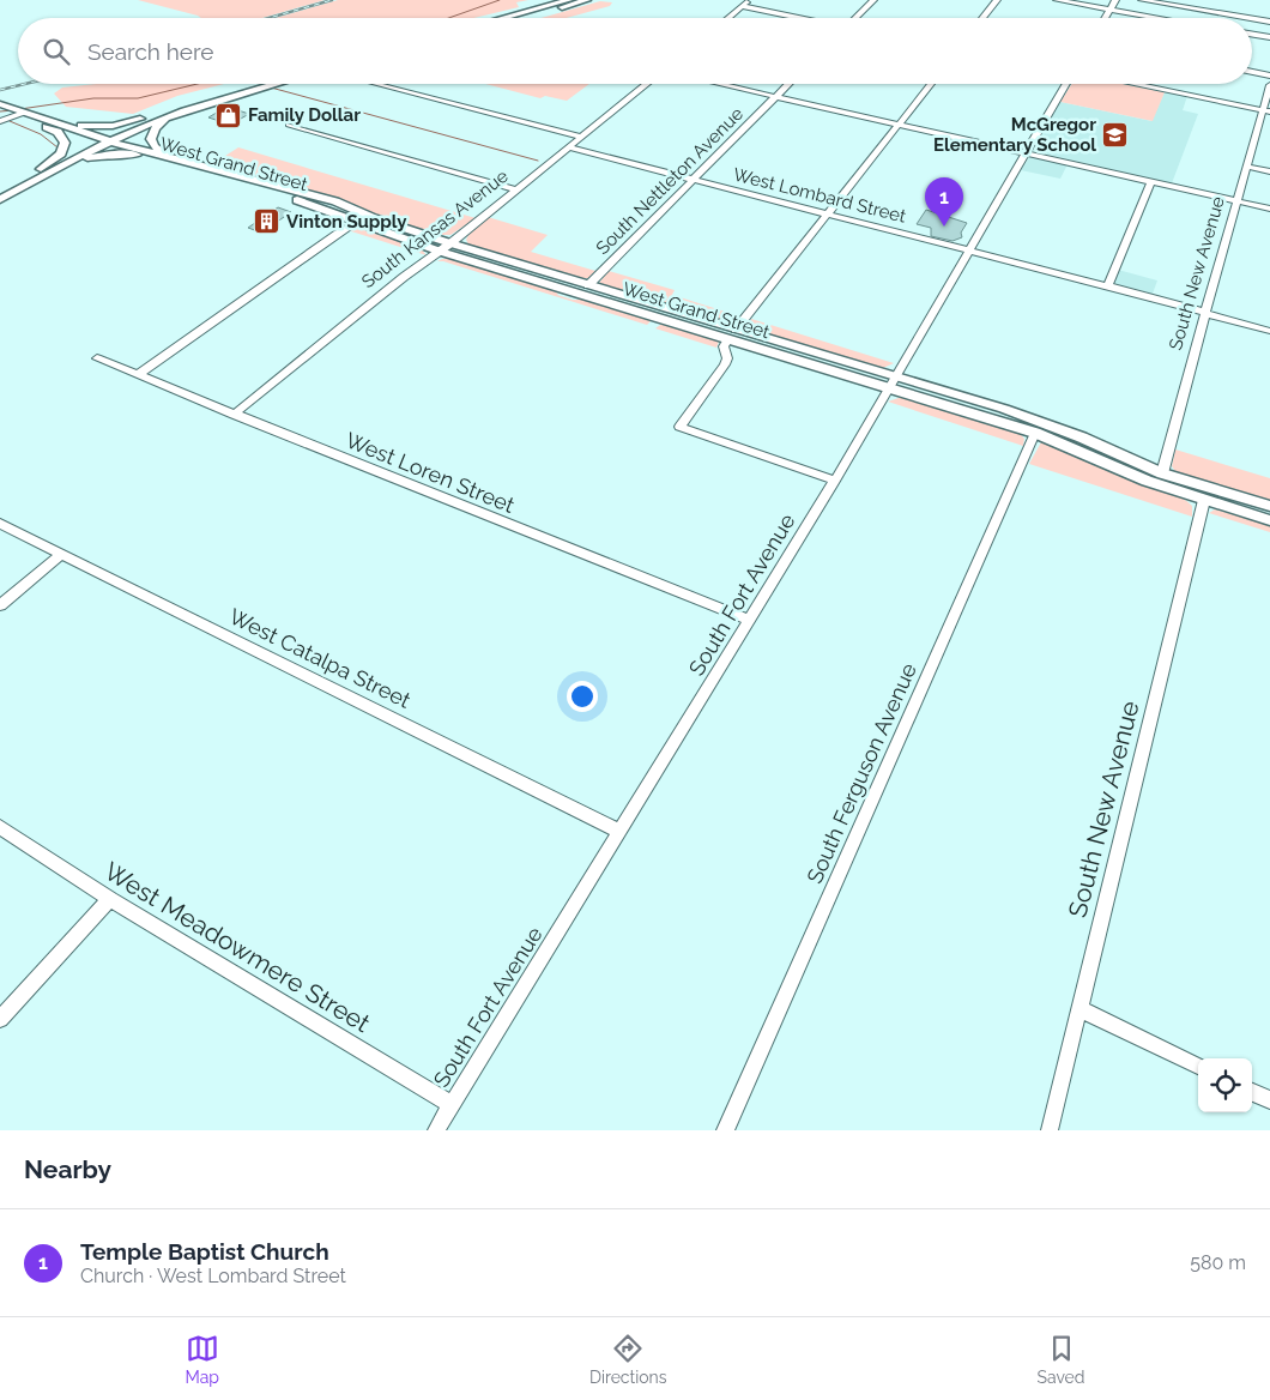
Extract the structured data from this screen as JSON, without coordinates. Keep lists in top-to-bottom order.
{
  "streets": {
    "main road": ["West Grand Street"],
    "street": [
      "South Nettleton Avenue",
      "West Lombard Street",
      "South Kansas Avenue",
      "South New Avenue",
      "West Loren Street",
      "South Fort Avenue",
      "West Catalpa Street",
      "South Ferguson Avenue",
      "West Meadowmere Street"
    ]
  },
  "crossings": [
    ["West Grand Street", "South Nettleton Avenue"],
    ["West Grand Street", "South Kansas Avenue"],
    ["West Grand Street", "South New Avenue"],
    ["West Grand Street", "South Fort Avenue"],
    ["West Grand Street", "South Ferguson Avenue"],
    ["South Nettleton Avenue", "West Lombard Street"],
    ["West Lombard Street", "South Kansas Avenue"],
    ["West Lombard Street", "South New Avenue"],
    ["West Lombard Street", "South Fort Avenue"],
    ["South Kansas Avenue", "West Loren Street"],
    ["West Loren Street", "South Fort Avenue"],
    ["South Fort Avenue", "West Catalpa Street"],
    ["South Fort Avenue", "West Meadowmere Street"]
  ],
  "places": {
    "shop": ["Family Dollar"],
    "school or university": ["McGregor Elementary School"],
    "building": ["Vinton Supply"]
  },
  "page": {
    "search": "Search here",
    "pins": "1",
    "heading": "Nearby",
    "list": [
      {
        "mark": "1",
        "name": "Temple Baptist Church",
        "note": "Church · West Lombard Street",
        "value": "580 m"
      }
    ],
    "nav": ["Map", "Directions", "Saved"]
  }
}
